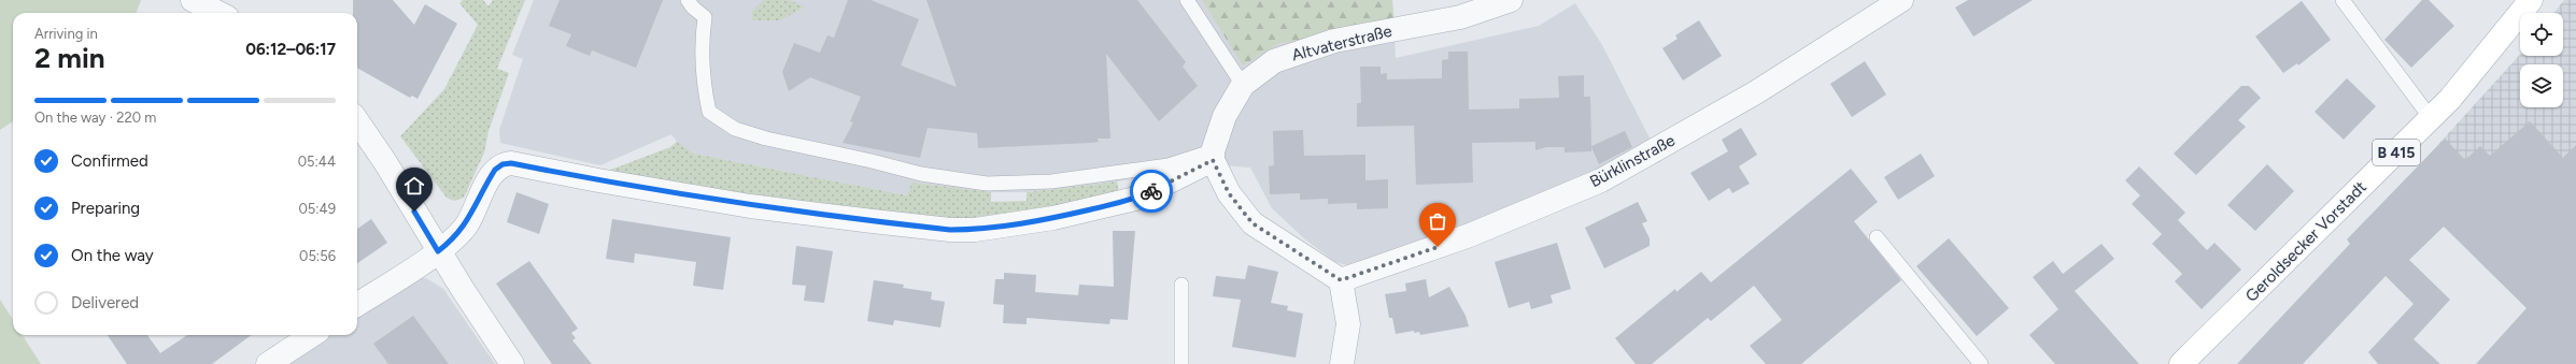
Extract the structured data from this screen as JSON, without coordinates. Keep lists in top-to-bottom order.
{
  "streets": {
    "main road": ["B 415", "Geroldsecker Vorstadt"],
    "street": ["Altvaterstraße", "Bürklinstraße"]
  },
  "page": {
    "heading": ["2 min", "Arriving in", "06:12–06:17"],
    "bar": "On the way · 220 m",
    "list": [
      ["Confirmed", "05:44"],
      ["Preparing", "05:49"],
      ["On the way", "05:56"],
      "Delivered"
    ]
  }
}
